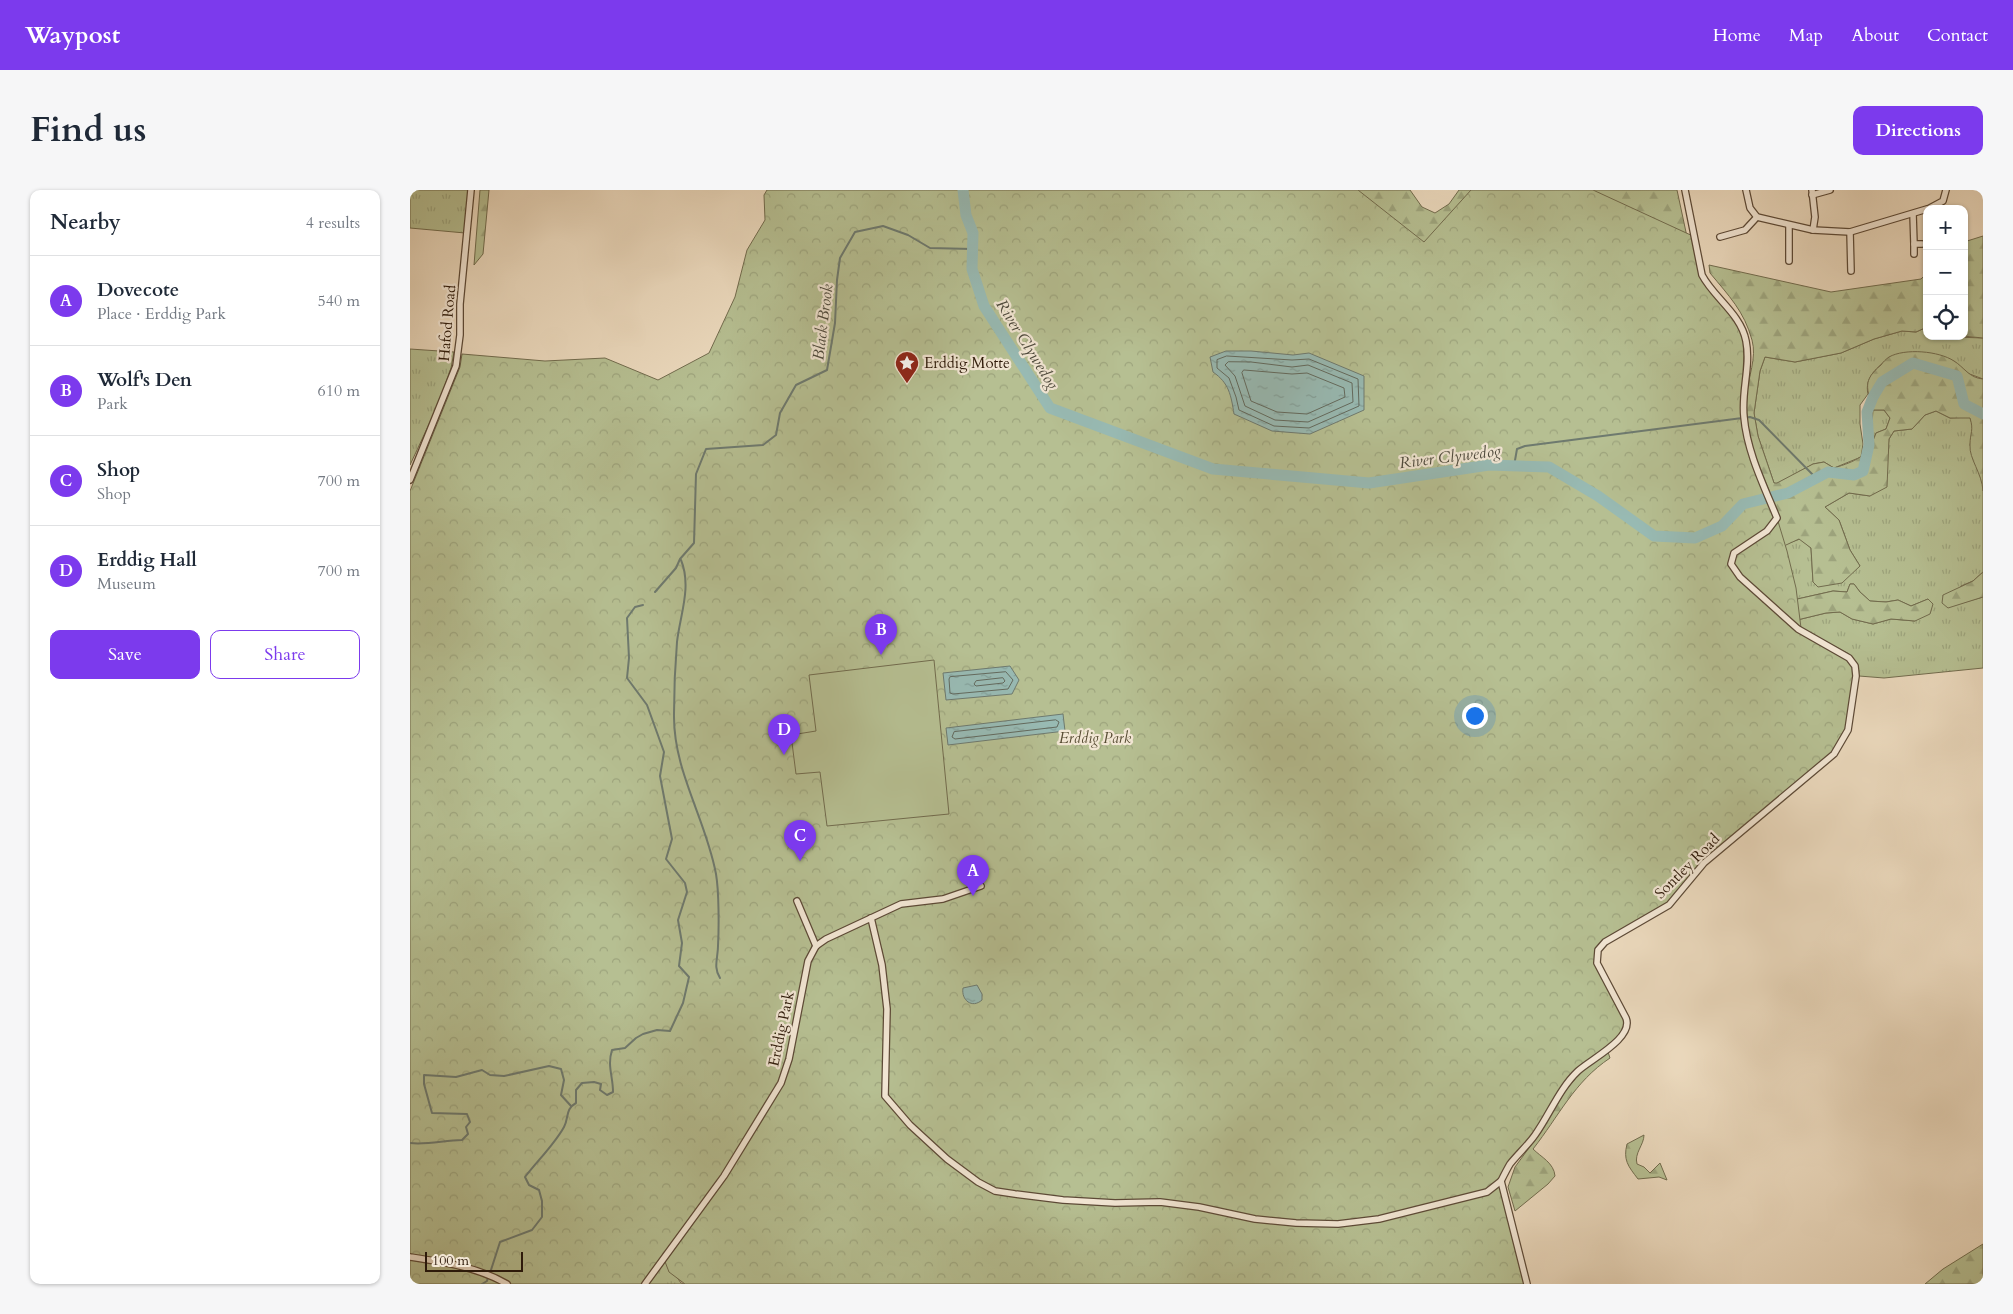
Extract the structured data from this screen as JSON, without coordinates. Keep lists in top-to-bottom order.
{
  "streets": {
    "street": ["Hafod Road", "Sontley Road", "Erddig Park"]
  },
  "water": ["Black Brook", "River Clywedog"],
  "parks": ["Erddig Park"],
  "places": {
    "place": ["Erddig Motte"]
  },
  "scale_bar": "100 m",
  "page": {
    "header": "Waypost",
    "nav": [
      "Home",
      "Map",
      "About",
      "Contact"
    ],
    "title": "Find us",
    "buttons": [
      "Directions",
      ["Save", "Share"]
    ],
    "heading": ["Nearby", "4 results"],
    "map_buttons": ["+", "−"],
    "list": [
      {
        "mark": "A",
        "name": "Dovecote",
        "note": "Place · Erddig Park",
        "value": "540 m"
      },
      {
        "mark": "B",
        "name": "Wolf's Den",
        "note": "Park",
        "value": "610 m"
      },
      {
        "mark": "C",
        "name": "Shop",
        "note": "Shop",
        "value": "700 m"
      },
      {
        "mark": "D",
        "name": "Erddig Hall",
        "note": "Museum",
        "value": "700 m"
      }
    ],
    "pins": [
      "B",
      "D",
      "C",
      "A"
    ],
    "scale": "100 m"
  }
}
